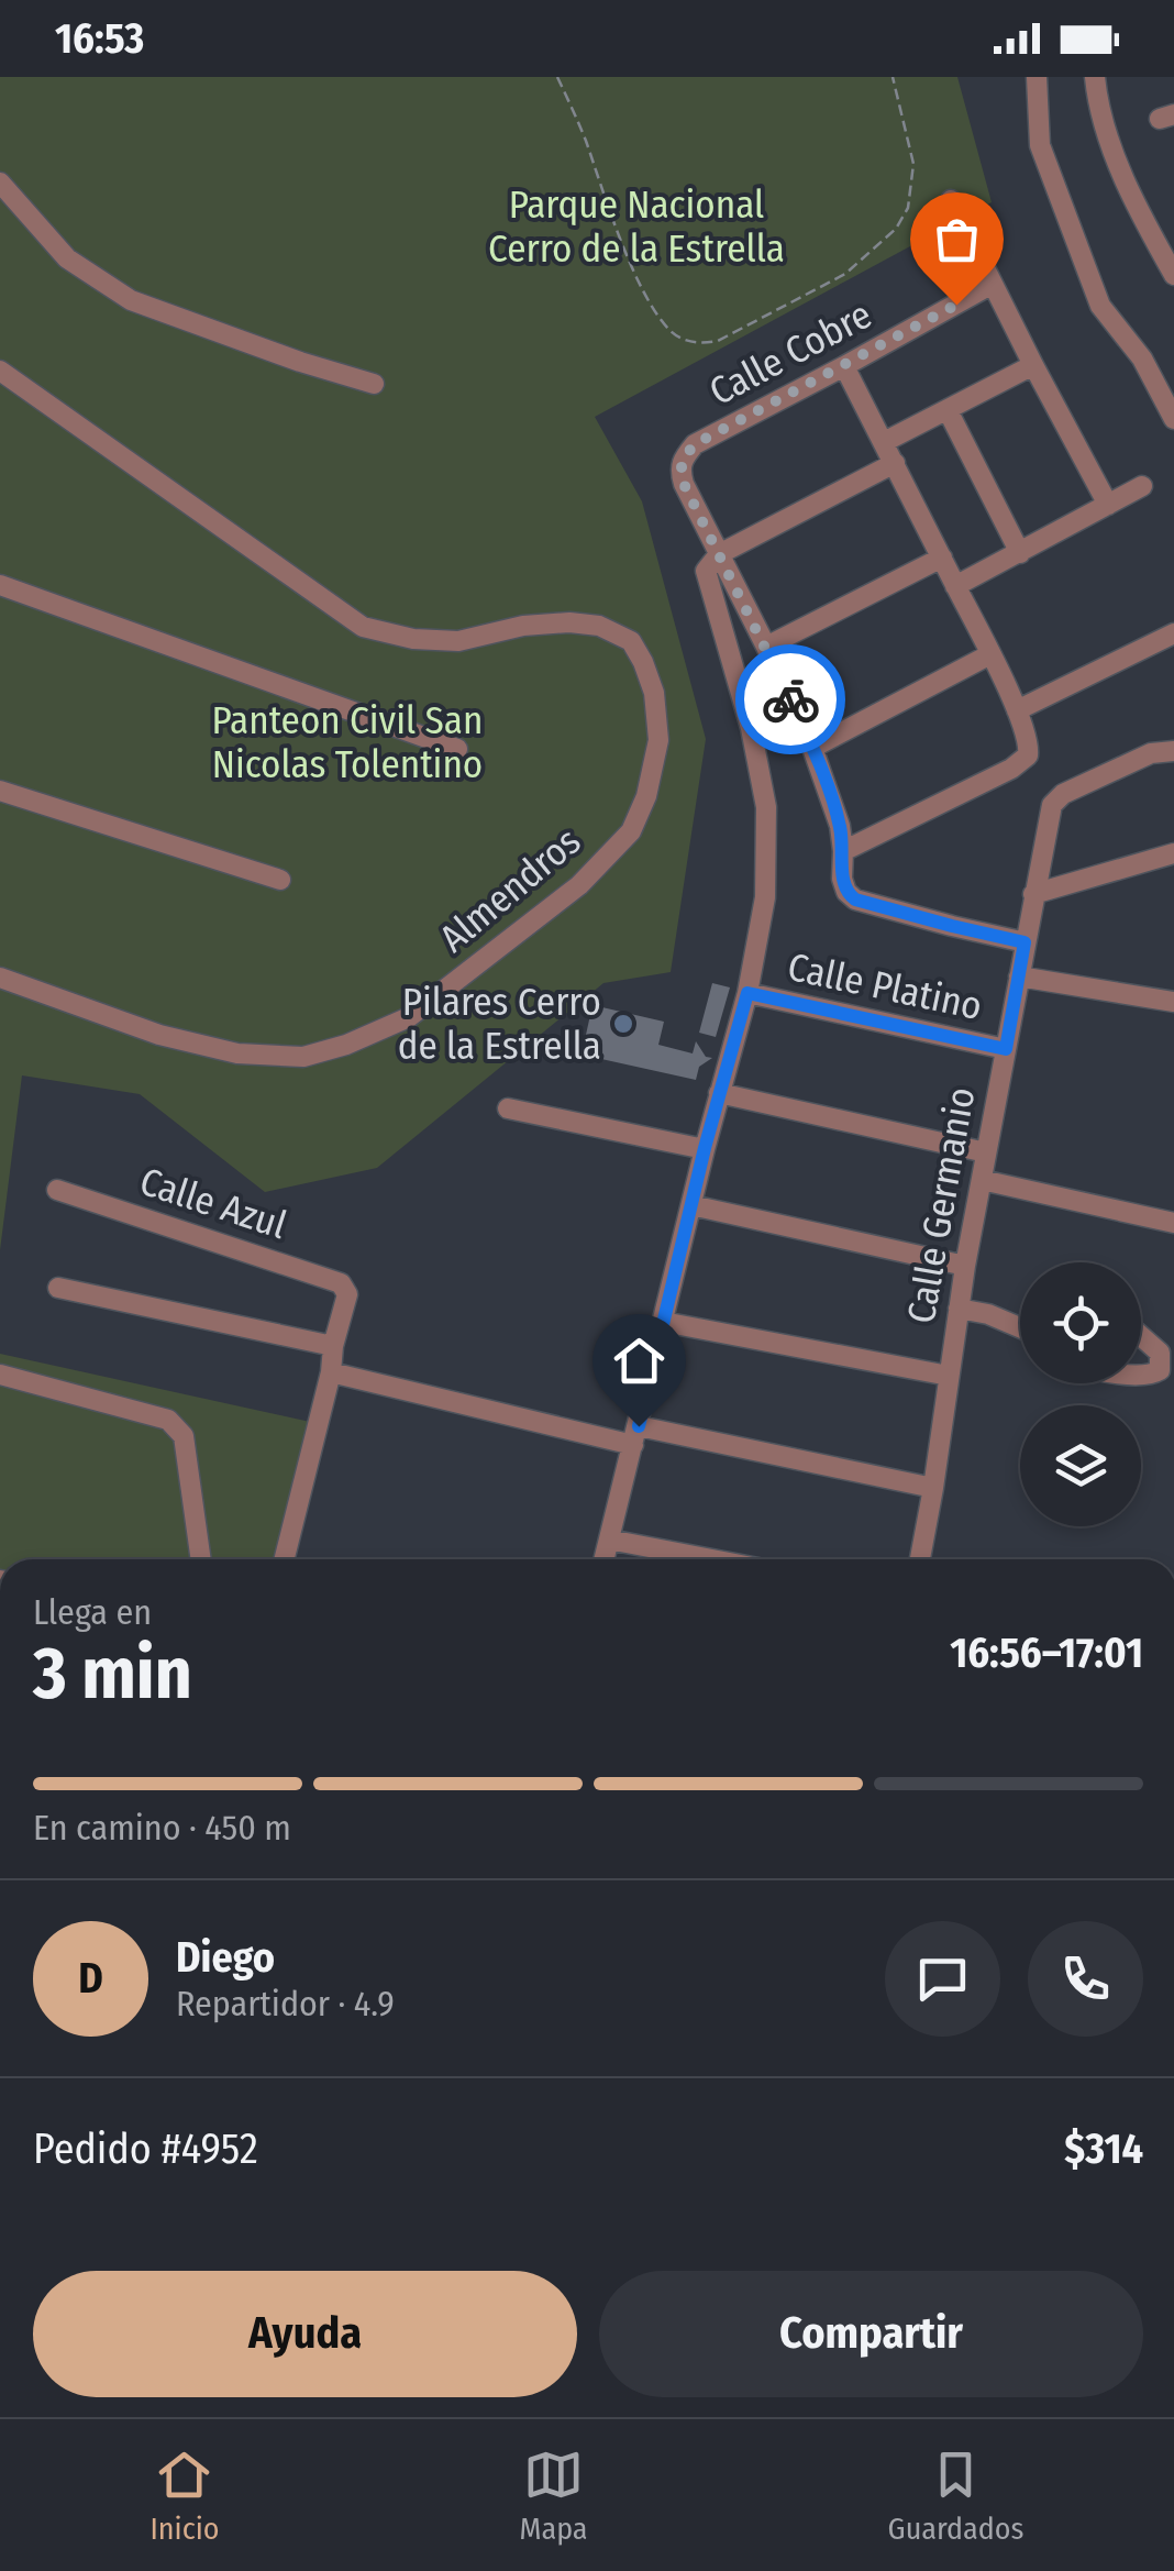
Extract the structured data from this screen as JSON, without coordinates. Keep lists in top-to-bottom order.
{
  "streets": {
    "street": [
      "Calle Cobre",
      "Almendros",
      "Calle Platino",
      "Calle Azul",
      "Calle Germanio"
    ]
  },
  "crossings": [
    ["Calle Platino", "Calle Germanio"]
  ],
  "parks": ["Parque Nacional Cerro de la Estrella", "Panteon Civil San Nicolas Tolentino"],
  "places": ["Pilares Cerro de la Estrella"],
  "page": {
    "status": "16:53",
    "heading": ["3 min", "Llega en", "16:56–17:01"],
    "panel": [
      "Diego",
      "Repartidor · 4.9",
      "Pedido #4952",
      "$314"
    ],
    "bar": "En camino · 450 m",
    "round": "D",
    "buttons": ["Ayuda", "Compartir"],
    "tabs": ["Inicio", "Mapa", "Guardados"]
  }
}
